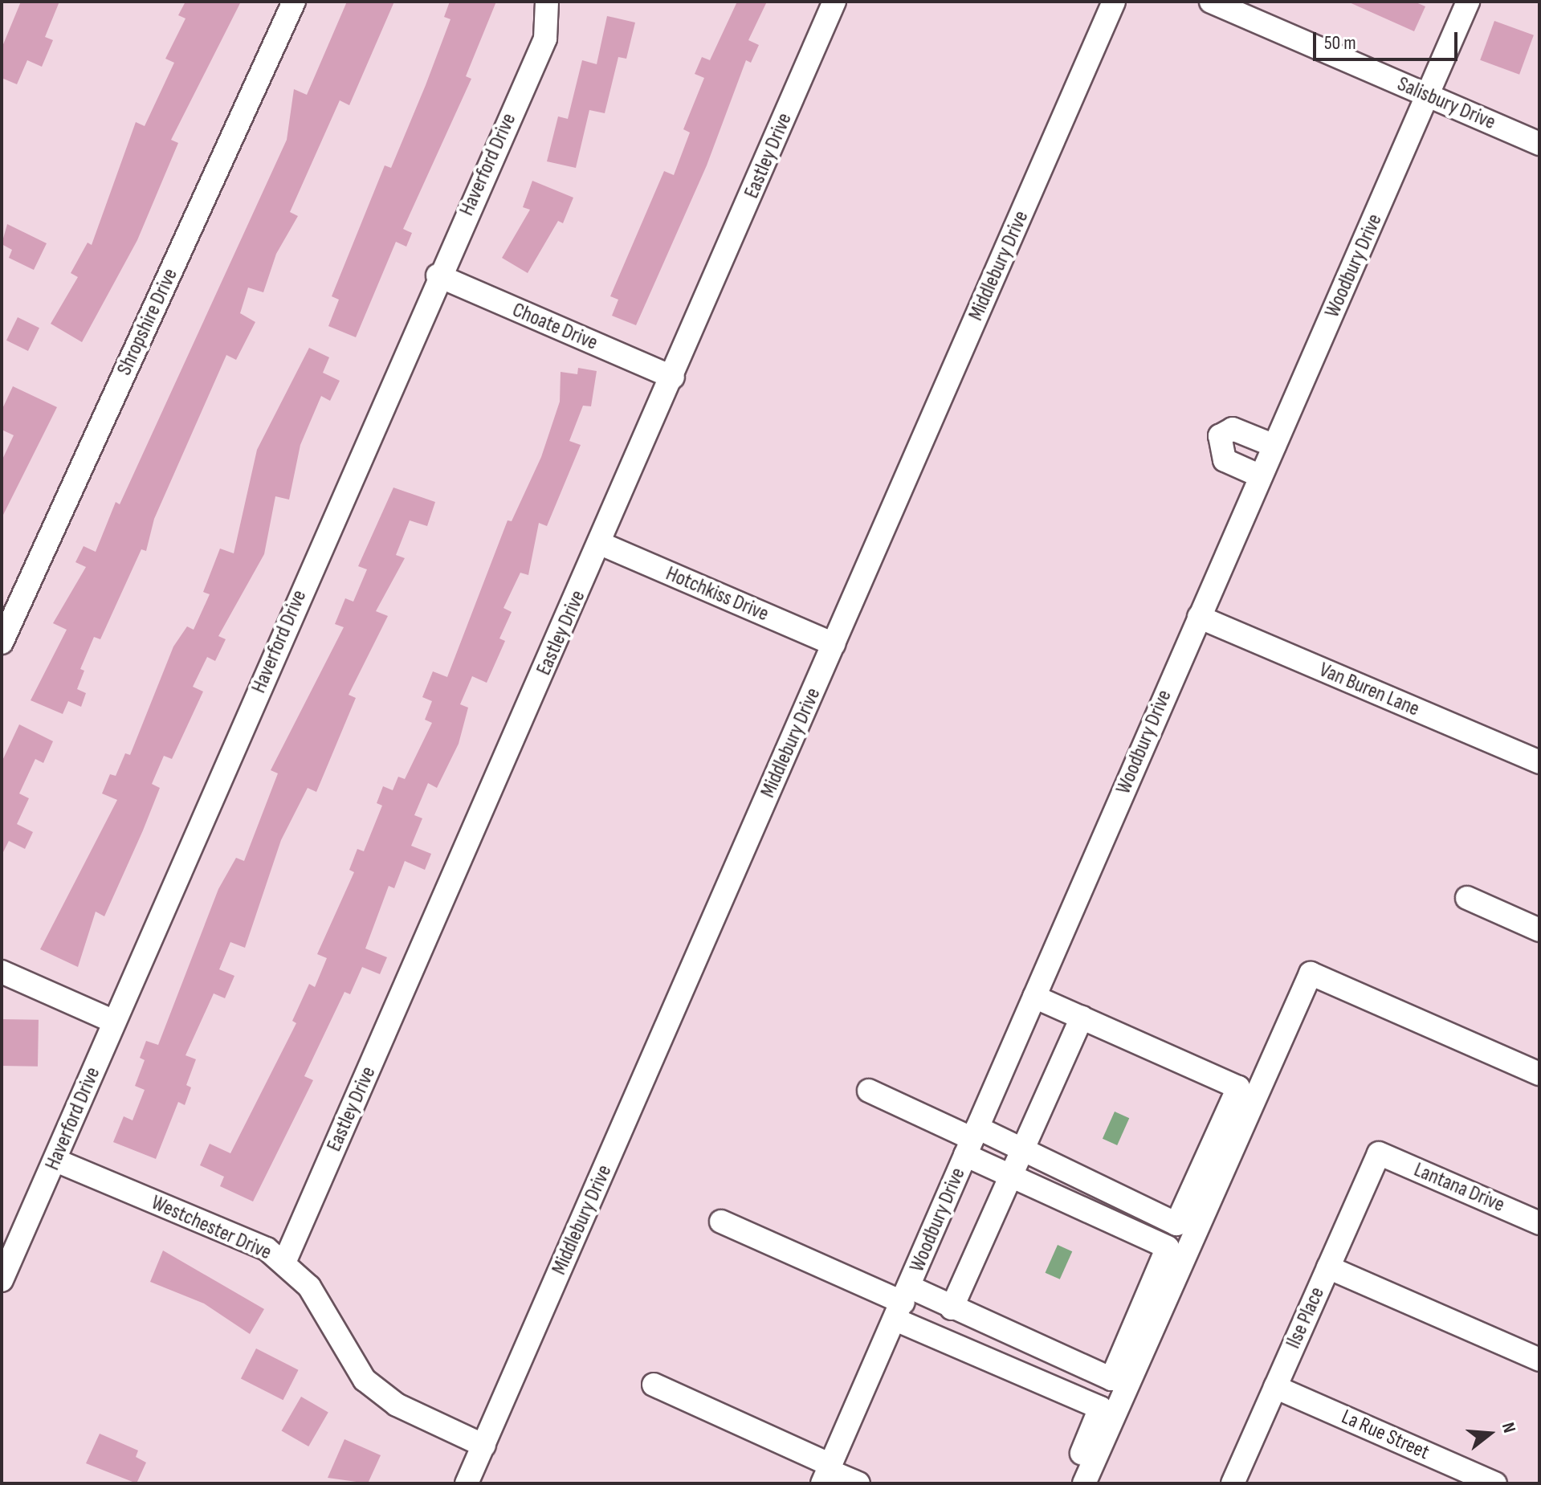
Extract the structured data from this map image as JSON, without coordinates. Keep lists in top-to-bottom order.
{
  "streets": {
    "street": [
      "Salisbury Drive",
      "Eastley Drive",
      "Haverford Drive",
      "Middlebury Drive",
      "Woodbury Drive",
      "Shropshire Drive",
      "Choate Drive",
      "Hotchkiss Drive",
      "Van Buren Lane",
      "Lantana Drive",
      "Westchester Drive",
      "Ilse Place",
      "La Rue Street"
    ]
  },
  "crossings": [
    ["Salisbury Drive", "Woodbury Drive"],
    ["Eastley Drive", "Choate Drive"],
    ["Eastley Drive", "Hotchkiss Drive"],
    ["Eastley Drive", "Westchester Drive"],
    ["Haverford Drive", "Choate Drive"],
    ["Haverford Drive", "Westchester Drive"],
    ["Middlebury Drive", "Hotchkiss Drive"],
    ["Middlebury Drive", "Westchester Drive"],
    ["Woodbury Drive", "Van Buren Lane"],
    ["Lantana Drive", "Ilse Place"],
    ["Ilse Place", "La Rue Street"]
  ],
  "scale_bar": "50 m",
  "north": "right"
}
